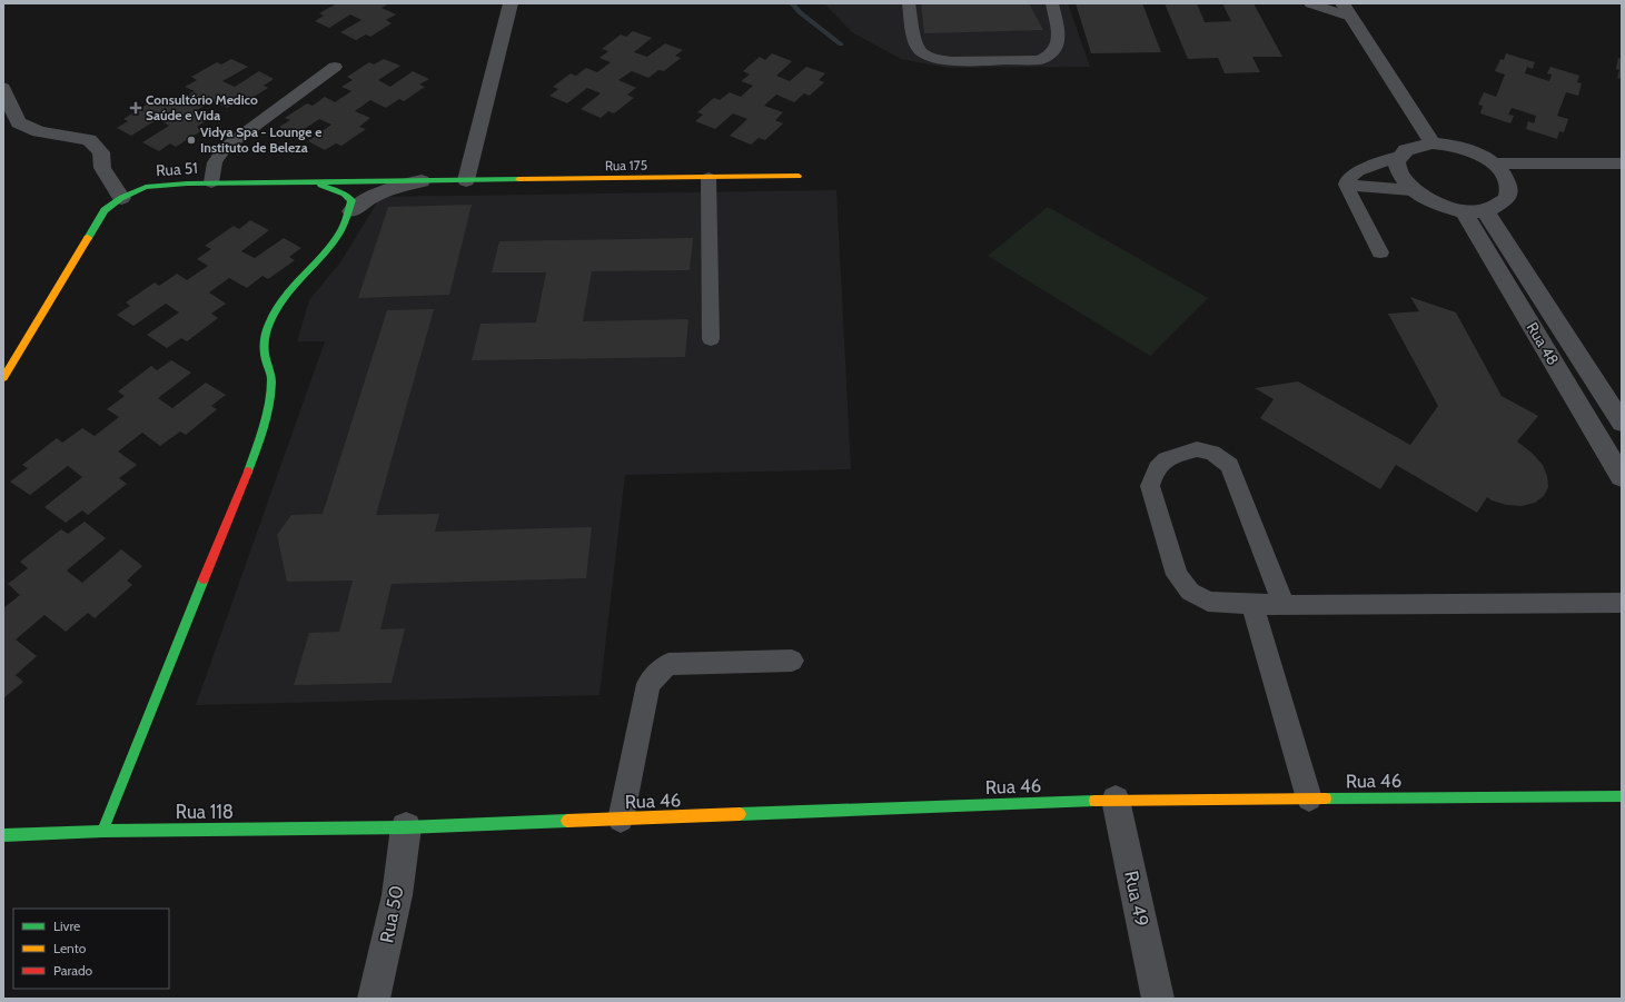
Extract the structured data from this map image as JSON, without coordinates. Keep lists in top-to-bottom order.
{
  "streets": {
    "street": [
      "Rua 175",
      "Rua 51",
      "Rua 48",
      "Rua 46",
      "Rua 118",
      "Rua 49",
      "Rua 50"
    ]
  },
  "crossings": [
    ["Rua 175", "Rua 51"],
    ["Rua 46", "Rua 118"],
    ["Rua 46", "Rua 49"],
    ["Rua 46", "Rua 50"],
    ["Rua 118", "Rua 50"]
  ],
  "places": {
    "health": ["Consultório Medico Saúde e Vida"],
    "other": ["Vidya Spa - Lounge e Instituto de Beleza"]
  },
  "legend": ["Livre", "Lento", "Parado"]
}
